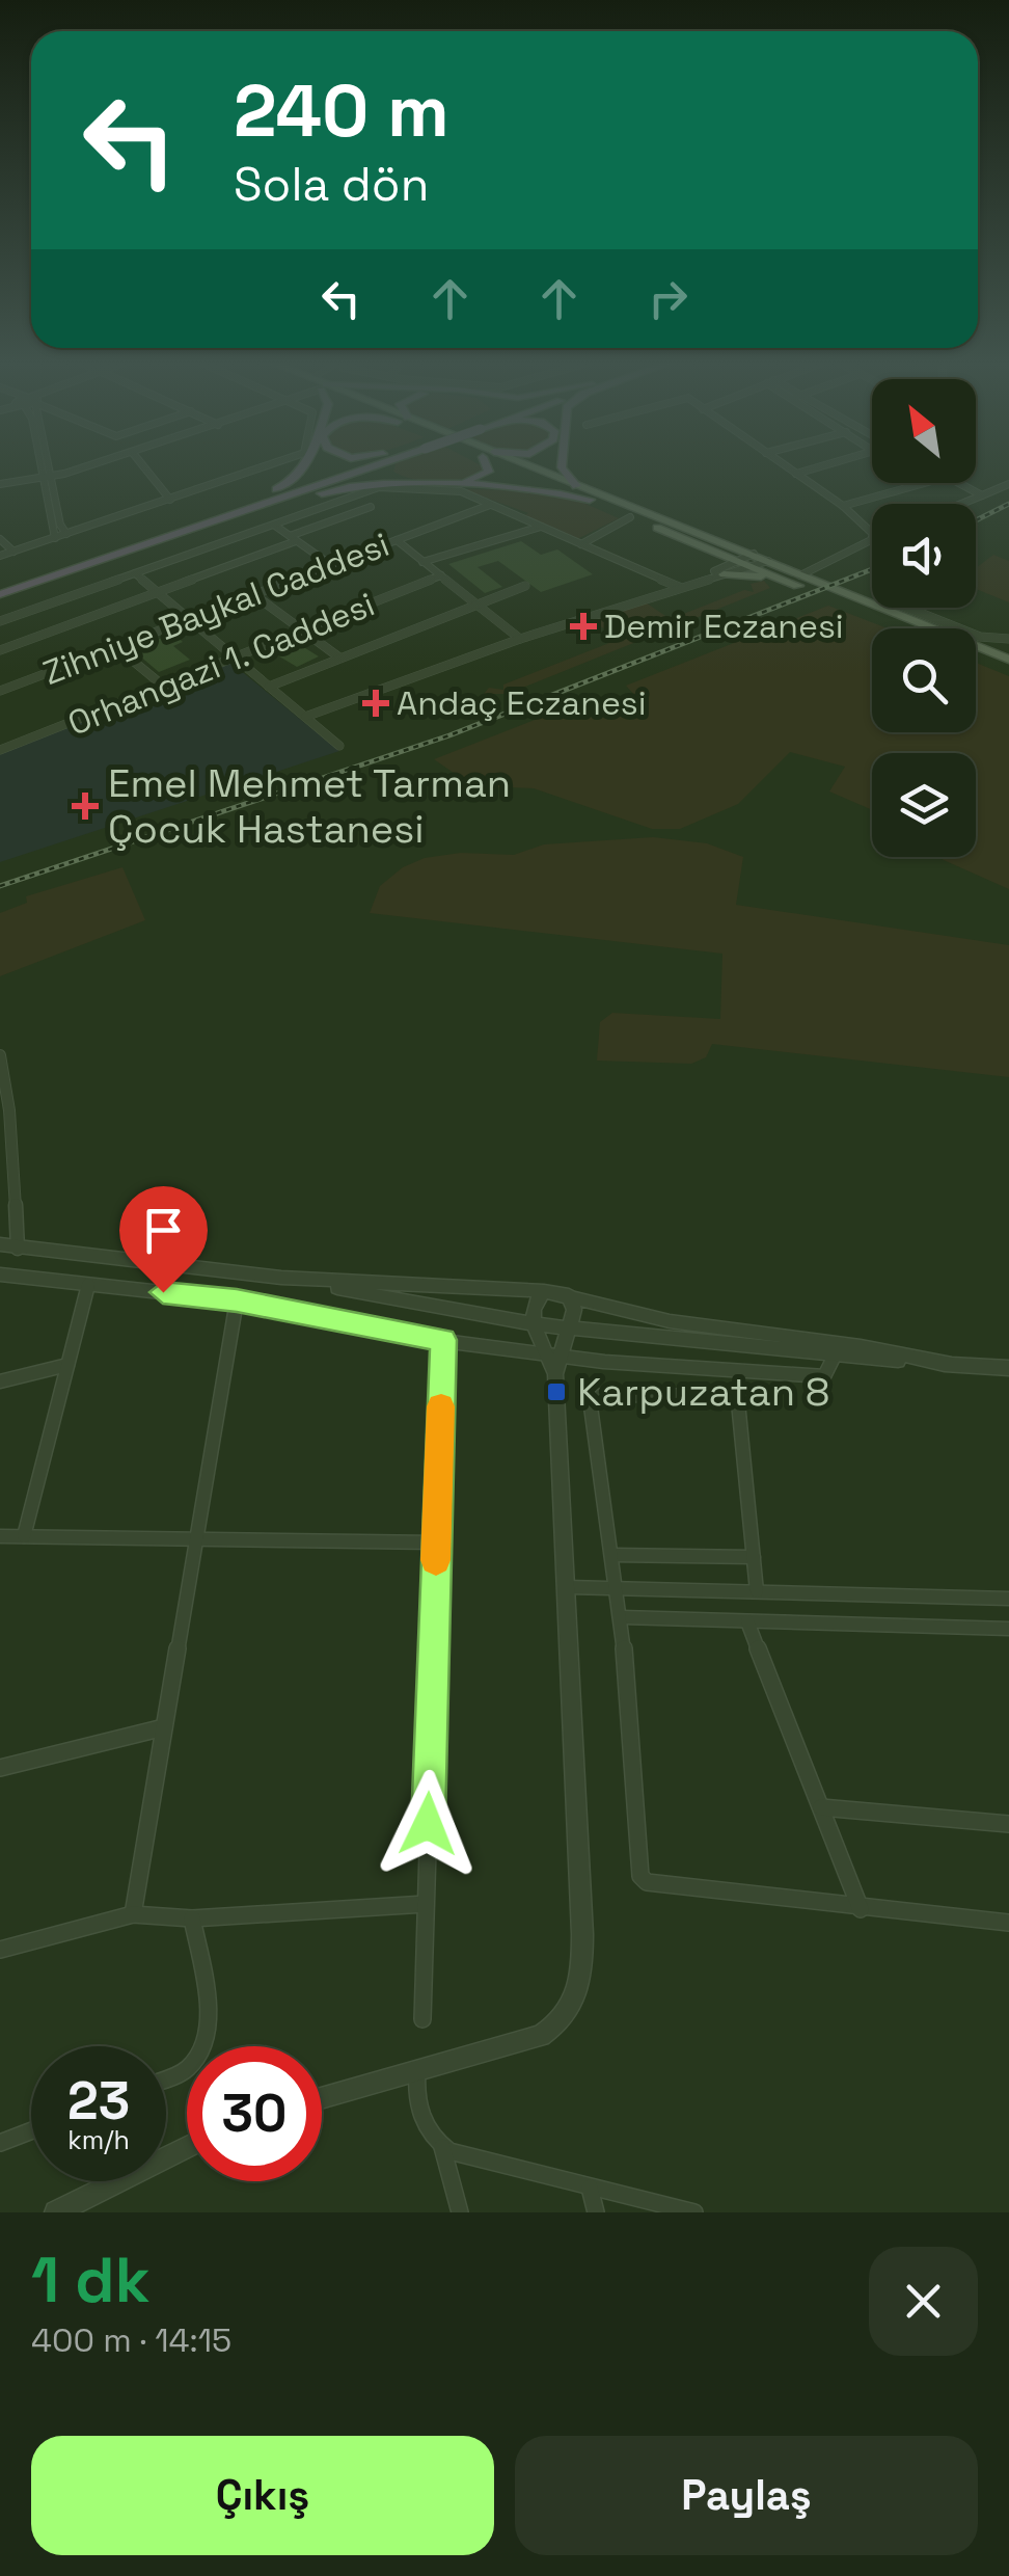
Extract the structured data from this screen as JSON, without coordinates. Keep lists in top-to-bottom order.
{
  "streets": {
    "street": ["Zihniye Baykal Caddesi", "Orhangazi 1. Caddesi"]
  },
  "places": {
    "health": ["Demir Eczanesi", "Andaç Eczanesi", "Emel Mehmet Tarman Çocuk Hastanesi"],
    "transit": ["Karpuzatan 8"]
  },
  "north": "top left",
  "page": {
    "turn": ["240 m", "Sola dön"],
    "speed": "23 km/h",
    "limit": "30",
    "heading": ["1 dk", "400 m · 14:15"],
    "buttons": ["Çıkış", "Paylaş"]
  }
}
